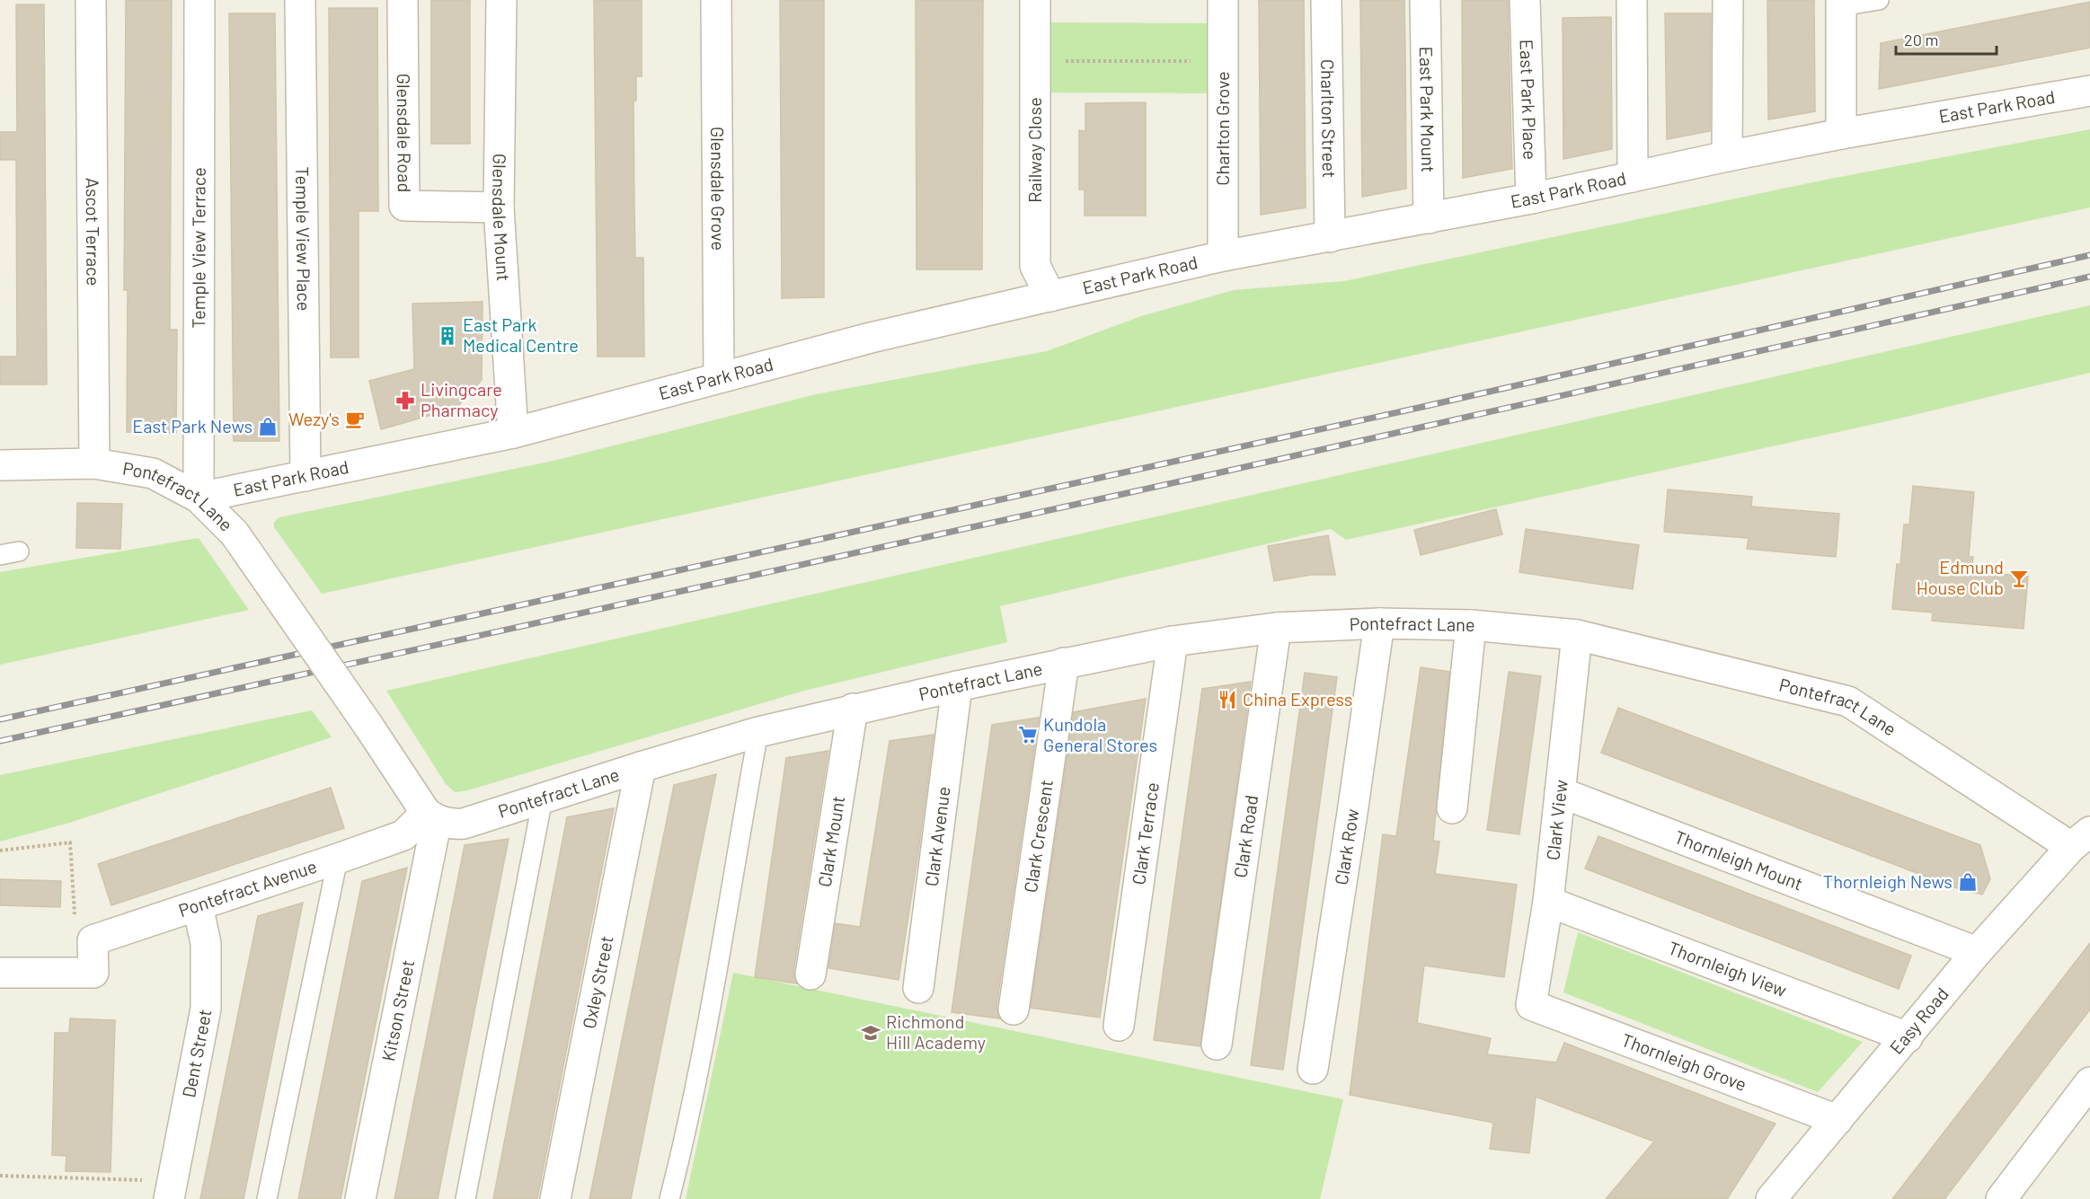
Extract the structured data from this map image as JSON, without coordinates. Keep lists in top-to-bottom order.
{
  "streets": {
    "street": [
      "East Park Place",
      "East Park Road",
      "East Park Mount",
      "Charlton Street",
      "Charlton Grove",
      "Glensdale Road",
      "Railway Close",
      "Glensdale Grove",
      "Glensdale Mount",
      "Ascot Terrace",
      "Temple View Place",
      "Temple View Terrace",
      "Pontefract Lane",
      "Clark View",
      "Clark Terrace",
      "Clark Crescent",
      "Clark Road",
      "Clark Avenue",
      "Clark Mount",
      "Clark Row",
      "Thornleigh Mount",
      "Pontefract Avenue",
      "Thornleigh View",
      "Oxley Street",
      "Kitson Street",
      "Easy Road",
      "Dent Street",
      "Thornleigh Grove"
    ]
  },
  "crossings": [
    ["East Park Place", "East Park Road"],
    ["East Park Road", "East Park Mount"],
    ["East Park Road", "Charlton Street"],
    ["East Park Road", "Charlton Grove"],
    ["East Park Road", "Railway Close"],
    ["East Park Road", "Glensdale Grove"],
    ["East Park Road", "Glensdale Mount"],
    ["East Park Road", "Temple View Place"],
    ["East Park Road", "Temple View Terrace"],
    ["East Park Road", "Pontefract Lane"],
    ["Glensdale Road", "Glensdale Mount"],
    ["Ascot Terrace", "Pontefract Lane"],
    ["Temple View Terrace", "Pontefract Lane"],
    ["Pontefract Lane", "Clark View"],
    ["Pontefract Lane", "Clark Terrace"],
    ["Pontefract Lane", "Clark Crescent"],
    ["Pontefract Lane", "Clark Road"],
    ["Pontefract Lane", "Clark Avenue"],
    ["Pontefract Lane", "Clark Mount"],
    ["Pontefract Lane", "Clark Row"],
    ["Pontefract Lane", "Pontefract Avenue"],
    ["Pontefract Lane", "Oxley Street"],
    ["Pontefract Lane", "Kitson Street"],
    ["Pontefract Lane", "Easy Road"],
    ["Clark View", "Thornleigh Mount"],
    ["Clark View", "Thornleigh View"],
    ["Clark View", "Thornleigh Grove"],
    ["Thornleigh Mount", "Easy Road"],
    ["Pontefract Avenue", "Kitson Street"],
    ["Pontefract Avenue", "Dent Street"],
    ["Thornleigh View", "Easy Road"],
    ["Easy Road", "Thornleigh Grove"]
  ],
  "places": {
    "building": ["East Park Medical Centre"],
    "pharmacy": ["Livingcare Pharmacy"],
    "cafe": ["Wezy's"],
    "shop": ["East Park News", "Thornleigh News"],
    "bar": ["Edmund House Club"],
    "restaurant": ["China Express"],
    "supermarket": ["Kundola General Stores"],
    "school or university": ["Richmond Hill Academy"]
  },
  "scale_bar": "20 m"
}
